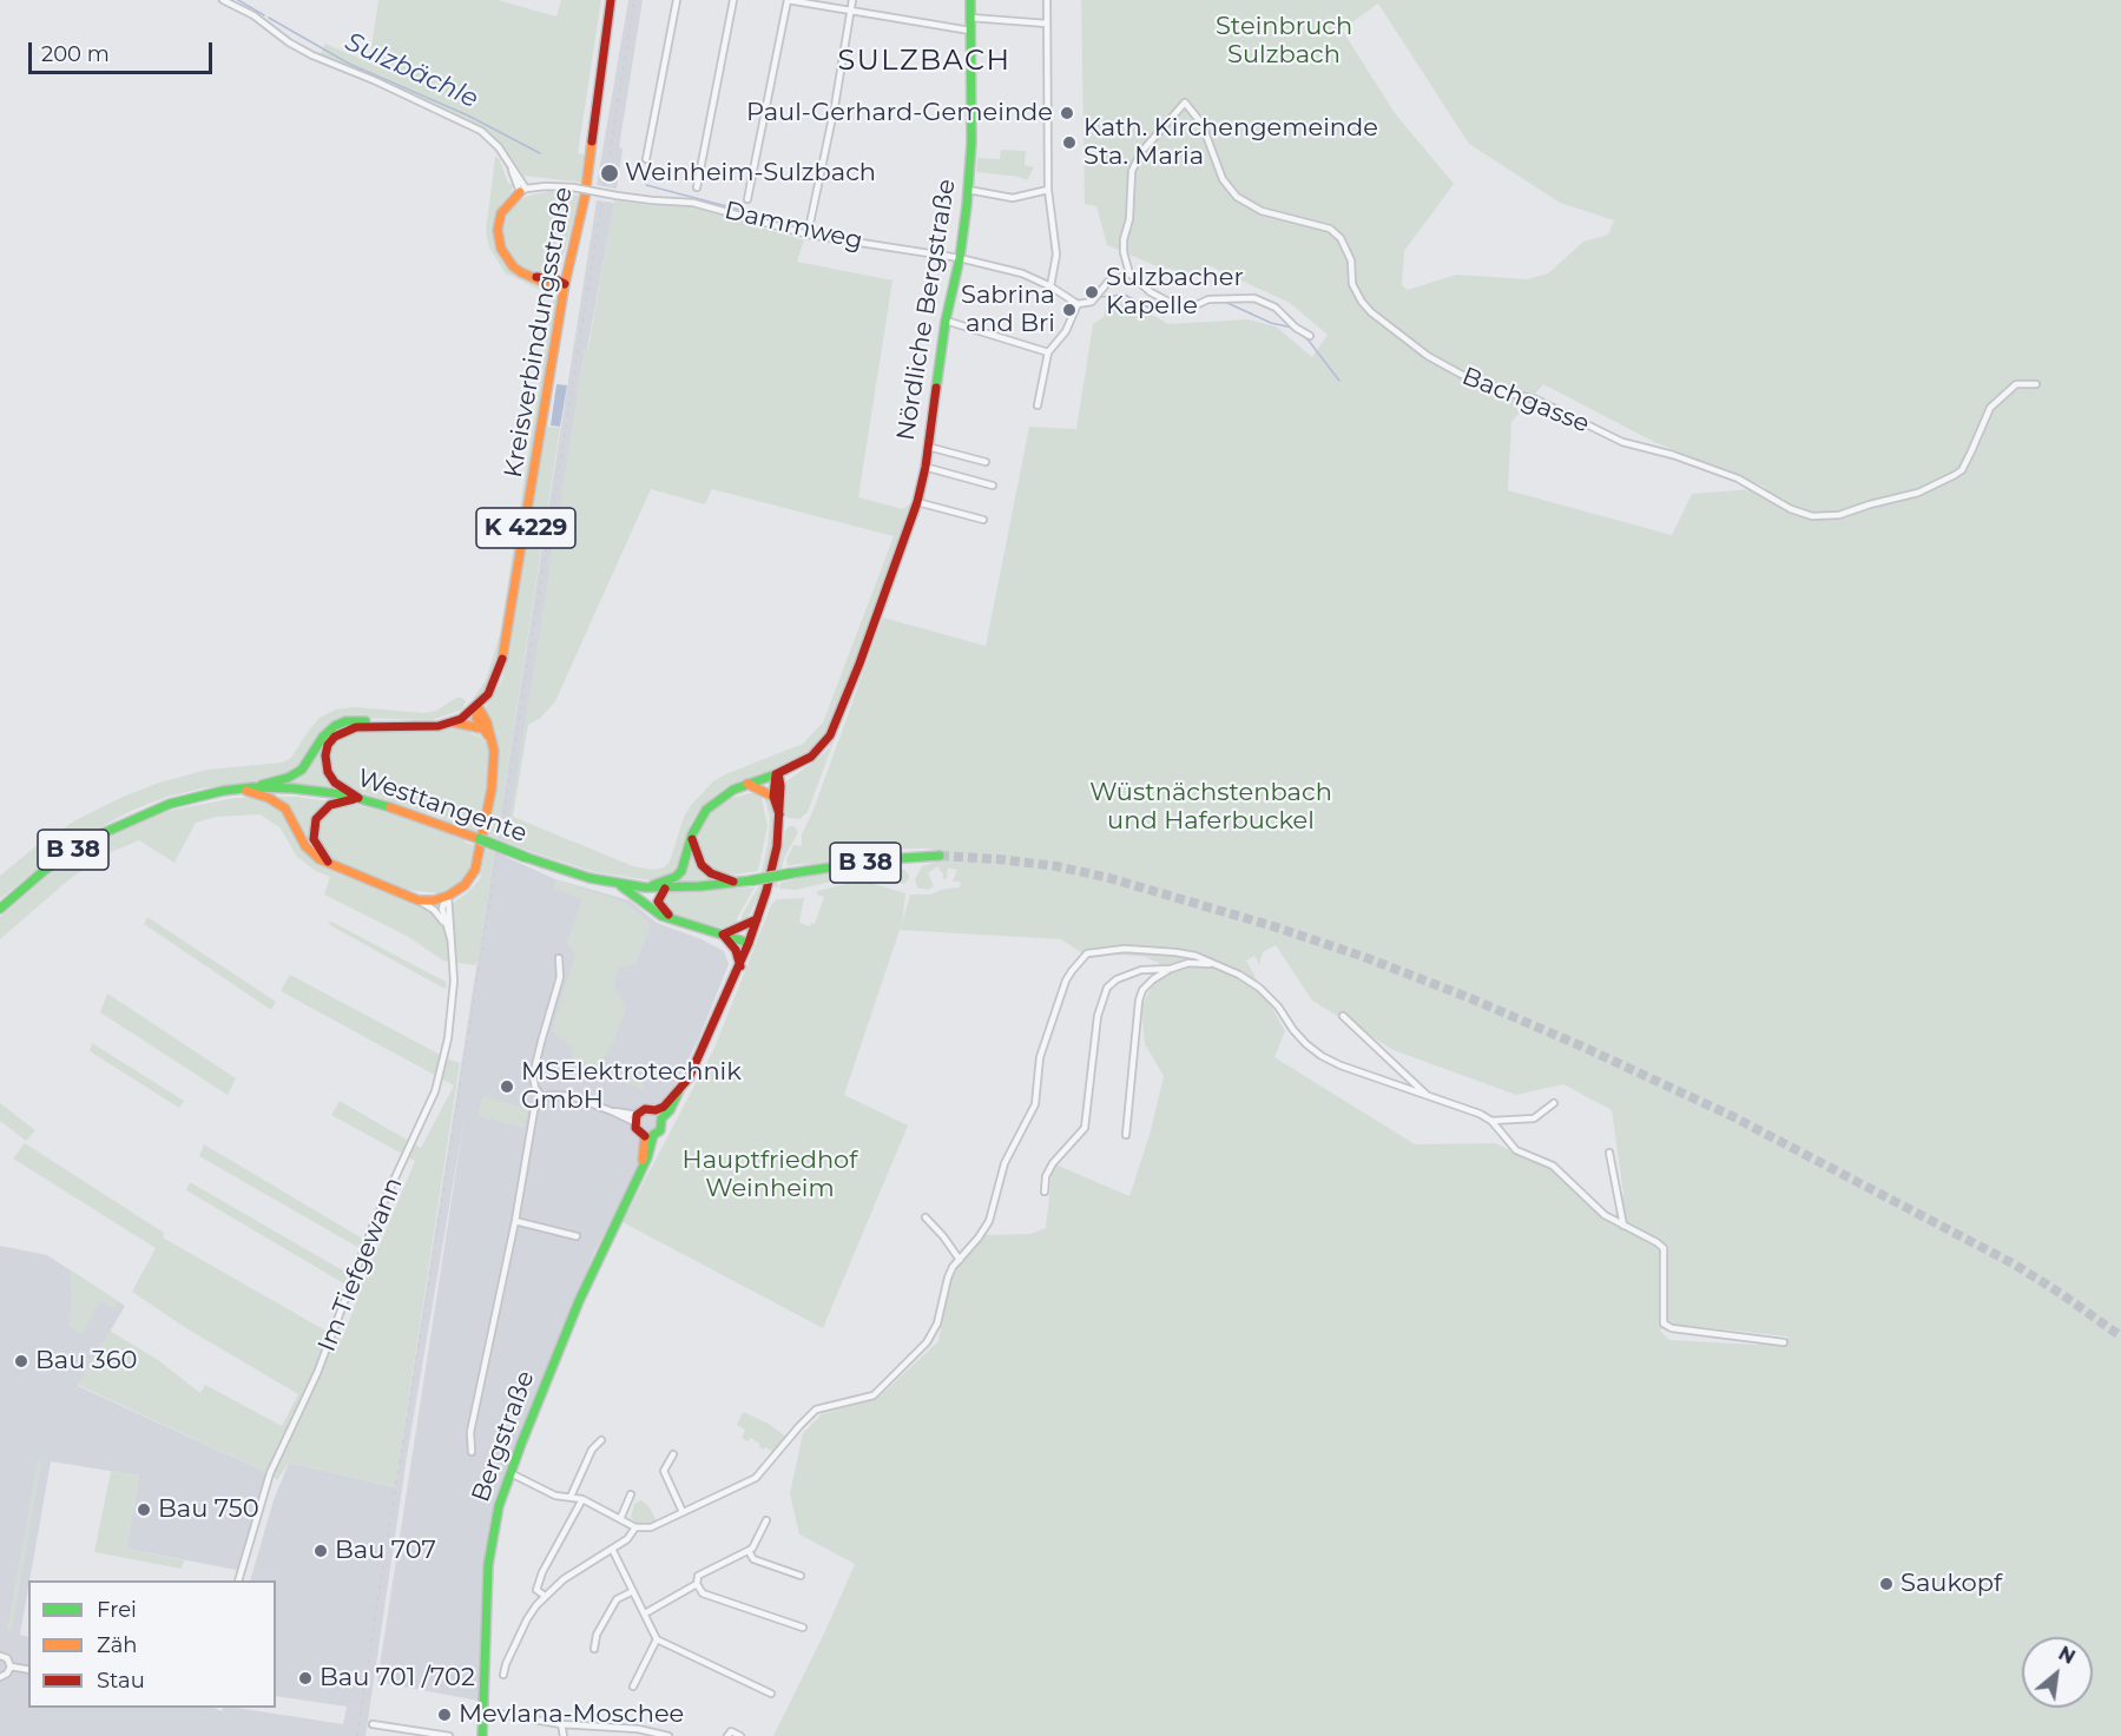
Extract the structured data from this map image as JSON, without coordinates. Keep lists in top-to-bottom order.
{
  "streets": {
    "main road": [
      "Nördliche Bergstraße",
      "Kreisverbindungsstraße",
      "K 4229",
      "Westtangente",
      "B 38",
      "Bergstraße"
    ],
    "street": ["Dammweg", "Bachgasse", "Im Tiefgewann"]
  },
  "crossings": [
    ["Dammweg", "Nördliche Bergstraße"],
    ["Nördliche Bergstraße", "Westtangente"],
    ["Nördliche Bergstraße", "B 38"],
    ["Nördliche Bergstraße", "Bergstraße"],
    ["Kreisverbindungsstraße", "K 4229"],
    ["K 4229", "Westtangente"],
    ["Westtangente", "B 38"]
  ],
  "districts": ["SULZBACH"],
  "water": ["Sulzbächle"],
  "parks": ["Steinbruch Sulzbach", "Wüstnächstenbach und Haferbuckel", "Hauptfriedhof Weinheim"],
  "places": [
    "Paul-Gerhard-Gemeinde",
    "Kath. Kirchengemeinde Sta. Maria",
    "Weinheim-Sulzbach",
    "Sulzbacher Kapelle",
    "Sabrina and Bri",
    "MSElektrotechnik GmbH",
    "Bau 360",
    "Bau 750",
    "Bau 707",
    "Saukopf",
    "Bau 701 /702",
    "Mevlana-Moschee"
  ],
  "legend": ["Frei", "Zäh", "Stau"],
  "scale_bar": "200 m",
  "north": "top right"
}
